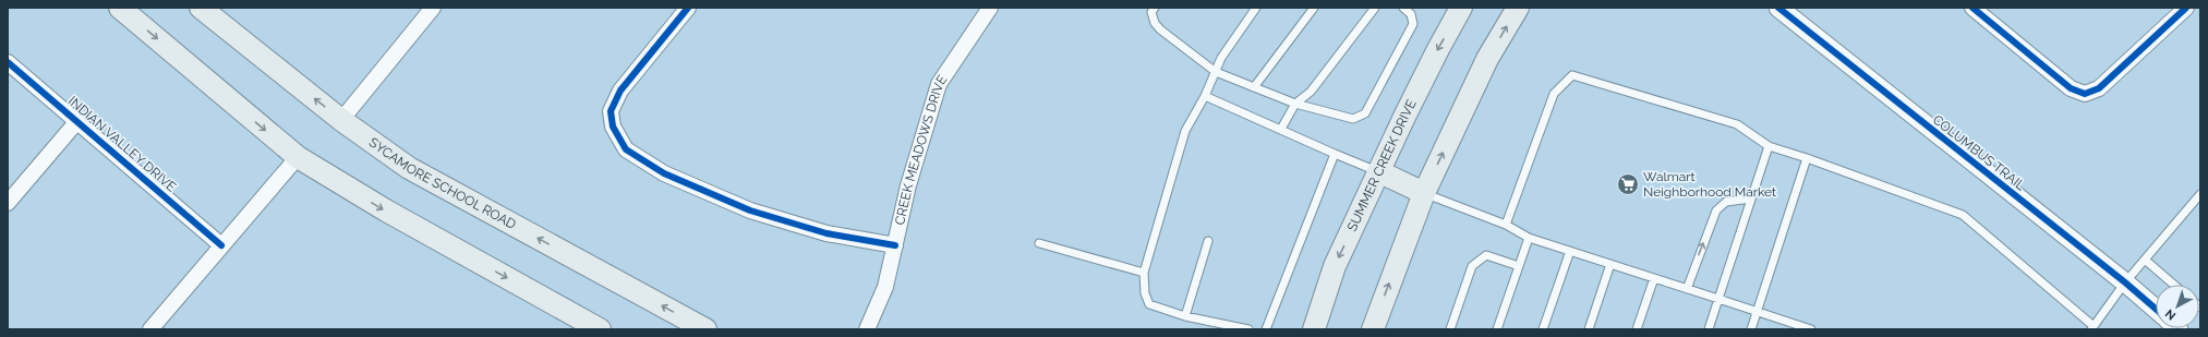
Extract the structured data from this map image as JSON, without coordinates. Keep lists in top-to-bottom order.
{
  "streets": {
    "main road": ["SUMMER CREEK DRIVE", "SYCAMORE SCHOOL ROAD"],
    "street": ["INDIAN VALLEY DRIVE", "CREEK MEADOWS DRIVE", "COLUMBUS TRAIL"]
  },
  "places": {
    "supermarket": ["Walmart Neighborhood Market"]
  },
  "north": "bottom left"
}
